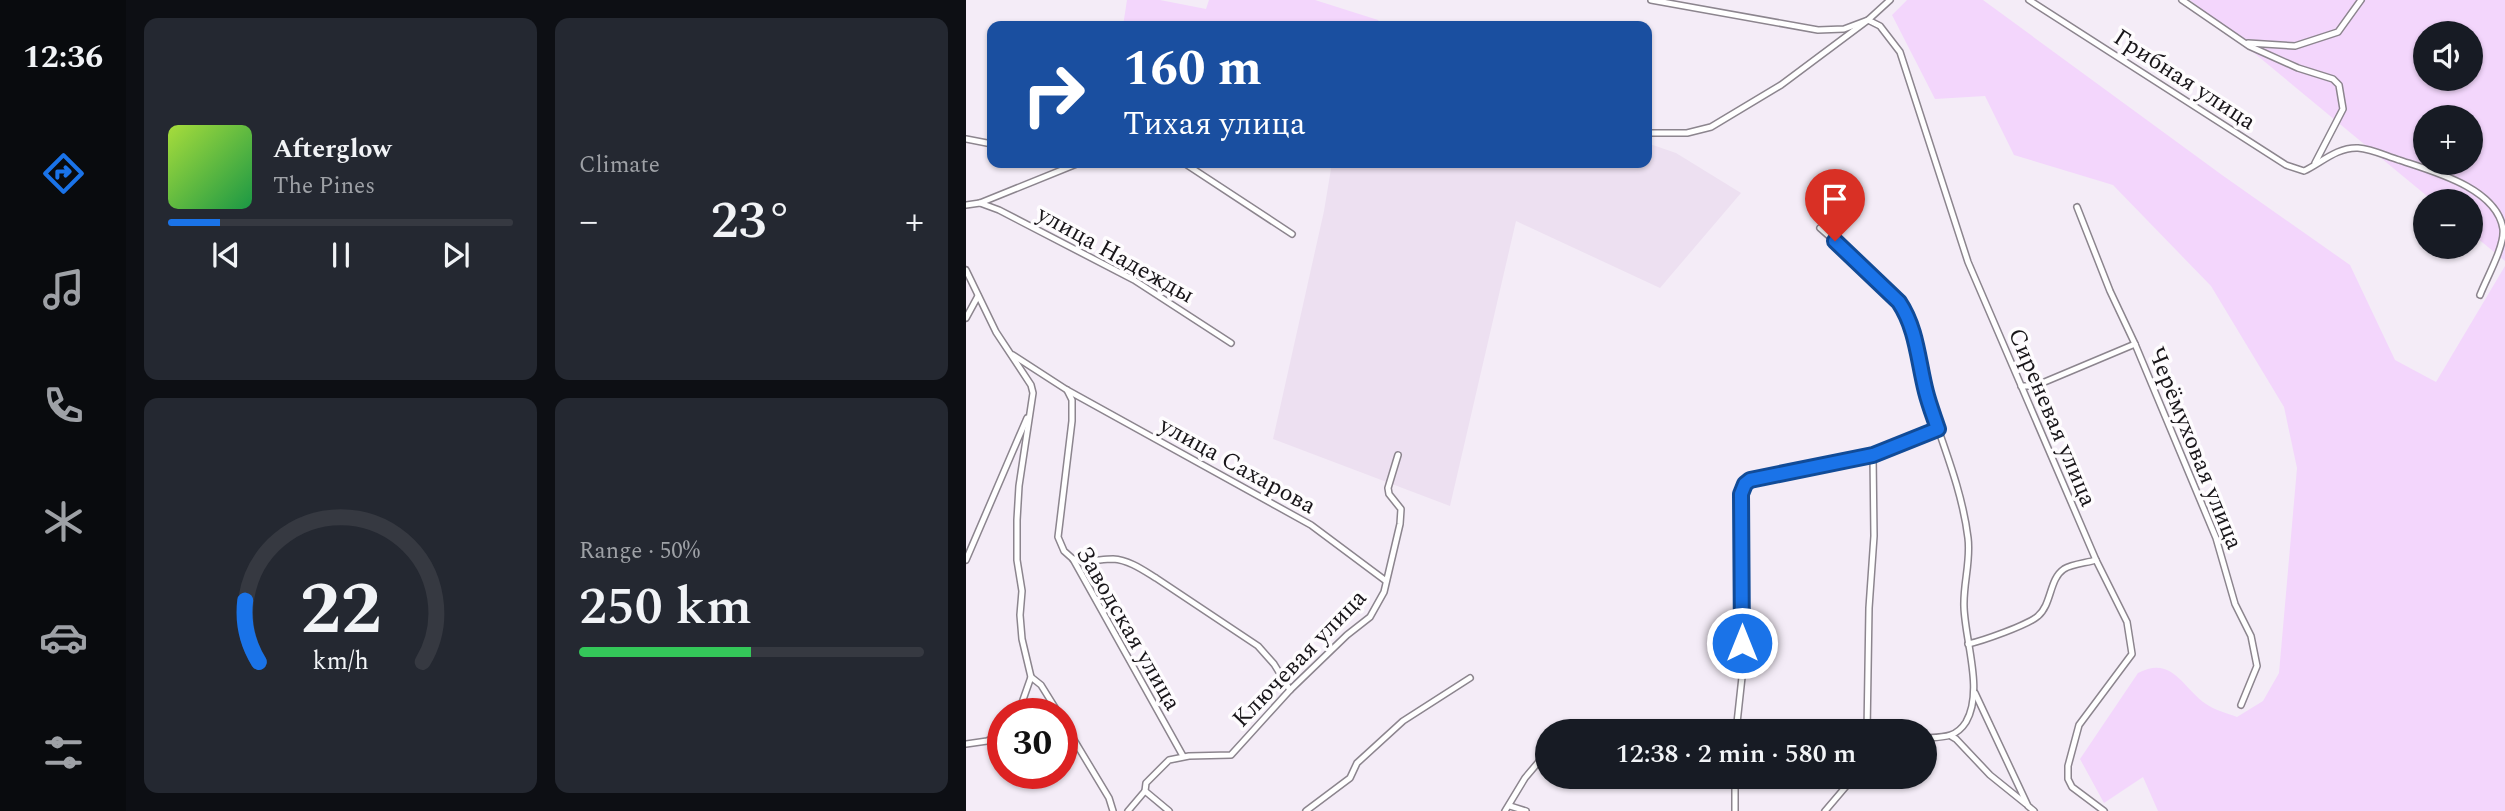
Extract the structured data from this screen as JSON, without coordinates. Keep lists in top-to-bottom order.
{
  "streets": {
    "street": [
      "Грибная улица",
      "улица Надежды",
      "Сиреневая улица",
      "Черёмуховая улица",
      "улица Сахарова",
      "Заводская улица",
      "Ключевая улица"
    ]
  },
  "crossings": [
    ["улица Сахарова", "Заводская улица"],
    ["улица Сахарова", "Ключевая улица"],
    ["Заводская улица", "Ключевая улица"]
  ],
  "page": {
    "tabs": "12:36",
    "tile": [
      "Climate",
      ["Range · 50%", "250 km"]
    ],
    "map_buttons": ["+", "−"],
    "turn": ["160 m", "Тихая улица"],
    "song": ["Afterglow", "The Pines"],
    "heat": ["−", "23°", "+"],
    "limit": "30",
    "trip": "12:38 · 2 min · 580 m",
    "gauge": ["22", "km/h"]
  }
}
